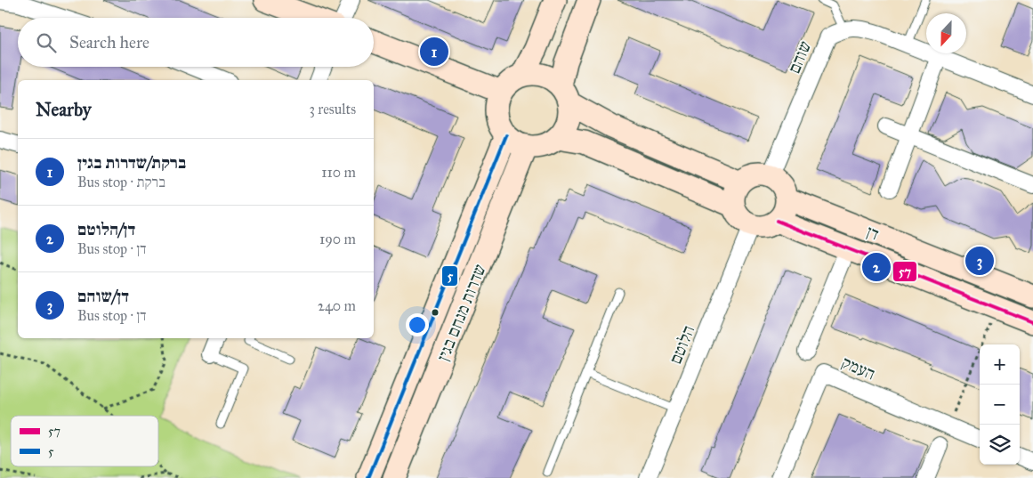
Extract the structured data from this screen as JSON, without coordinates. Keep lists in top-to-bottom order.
{
  "streets": {
    "street": [
      "שוהם",
      "דן",
      "שדרות מנחם בגין",
      "הלוטם",
      "העמק"
    ]
  },
  "crossings": [
    ["שוהם", "דן"],
    ["שוהם", "הלוטם"],
    ["דן", "הלוטם"]
  ],
  "lines": ["transit line 5", "transit line 57"],
  "legend": ["57", "5"],
  "north": "bottom",
  "page": {
    "search": "Search here",
    "pins": ["1", "3", "2"],
    "heading": ["Nearby", "3 results"],
    "list": [
      {
        "mark": "1",
        "name": "ברקת/שדרות בגין",
        "note": "Bus stop · ברקת",
        "value": "110 m"
      },
      {
        "mark": "2",
        "name": "דן/הלוטם",
        "note": "Bus stop · דן",
        "value": "190 m"
      },
      {
        "mark": "3",
        "name": "דן/שוהם",
        "note": "Bus stop · דן",
        "value": "240 m"
      }
    ],
    "map_buttons": ["+", "−"]
  }
}
